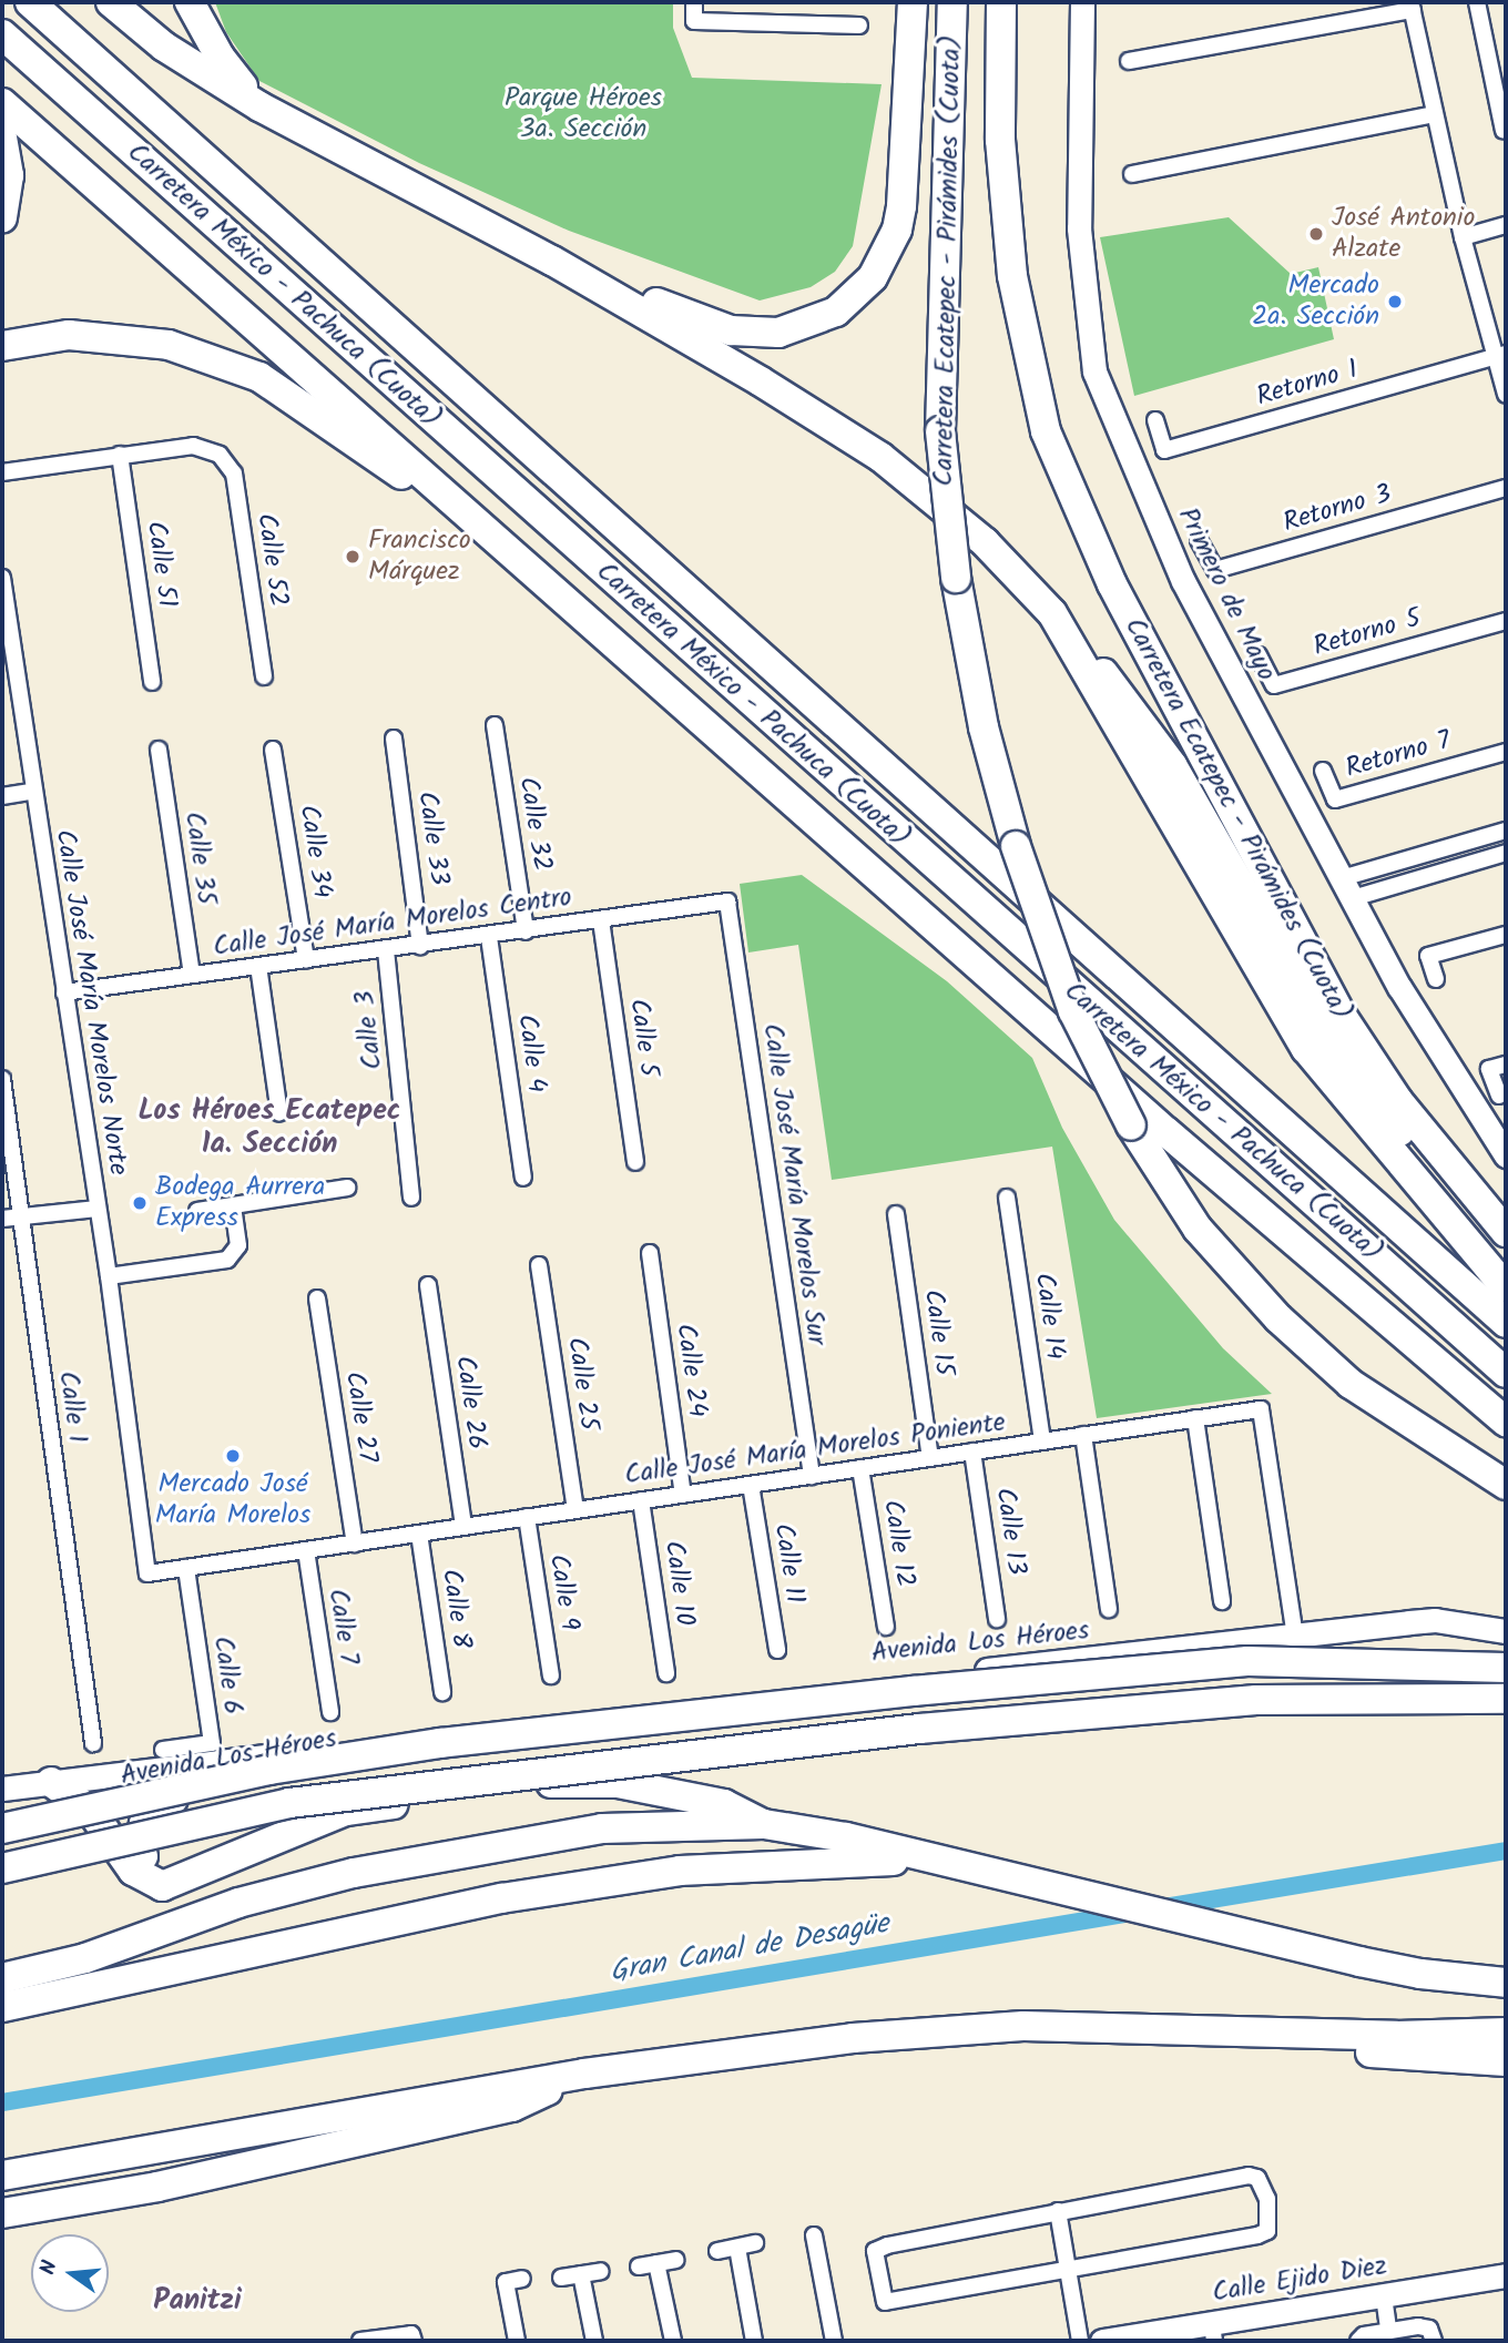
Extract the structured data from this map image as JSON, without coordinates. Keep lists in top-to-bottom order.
{
  "streets": {
    "highway": ["Carretera Ecatepec - Pirámides (Cuota)", "Carretera México - Pachuca (Cuota)"],
    "main road": ["Primero de Mayo", "Avenida Los Héroes", "Calle Ejido Diez"],
    "street": [
      "Retorno 1",
      "Retorno 3",
      "Calle 52",
      "Calle 51",
      "Retorno 5",
      "Retorno 7",
      "Calle 32",
      "Calle 33",
      "Calle 34",
      "Calle 35",
      "Calle José María Morelos Centro",
      "Calle José María Morelos Norte",
      "Calle 3",
      "Calle 5",
      "Calle 4",
      "Calle José María Morelos Sur",
      "Calle 14",
      "Calle 15",
      "Calle 24",
      "Calle 25",
      "Calle 26",
      "Calle 1",
      "Calle 27",
      "Calle José María Morelos Poniente",
      "Calle 13",
      "Calle 12",
      "Calle 11",
      "Calle 10",
      "Calle 9",
      "Calle 8",
      "Calle 7",
      "Calle 6"
    ]
  },
  "crossings": [
    ["Calle 52", "Calle 51"],
    ["Calle 32", "Calle José María Morelos Centro"],
    ["Calle 33", "Calle José María Morelos Centro"],
    ["Calle 34", "Calle José María Morelos Centro"],
    ["Calle 35", "Calle José María Morelos Centro"],
    ["Calle José María Morelos Centro", "Calle José María Morelos Norte"],
    ["Calle José María Morelos Centro", "Calle 3"],
    ["Calle José María Morelos Centro", "Calle 5"],
    ["Calle José María Morelos Centro", "Calle 4"],
    ["Calle José María Morelos Centro", "Calle José María Morelos Sur"],
    ["Calle José María Morelos Norte", "Calle José María Morelos Poniente"],
    ["Calle José María Morelos Sur", "Calle José María Morelos Poniente"],
    ["Calle 14", "Calle José María Morelos Poniente"],
    ["Calle 15", "Calle José María Morelos Poniente"],
    ["Calle 24", "Calle José María Morelos Poniente"],
    ["Calle 25", "Calle José María Morelos Poniente"],
    ["Calle 26", "Calle José María Morelos Poniente"],
    ["Calle 27", "Calle José María Morelos Poniente"],
    ["Calle José María Morelos Poniente", "Calle 13"],
    ["Calle José María Morelos Poniente", "Calle 12"],
    ["Calle José María Morelos Poniente", "Calle 11"],
    ["Calle José María Morelos Poniente", "Calle 10"],
    ["Calle José María Morelos Poniente", "Calle 9"],
    ["Calle José María Morelos Poniente", "Calle 8"],
    ["Calle José María Morelos Poniente", "Calle 7"],
    ["Calle José María Morelos Poniente", "Avenida Los Héroes"],
    ["Calle José María Morelos Poniente", "Calle 6"]
  ],
  "districts": ["Los Héroes Ecatepec 1a. Sección", "Panitzi"],
  "water": ["Gran Canal de Desagüe"],
  "parks": ["Parque Héroes 3a. Sección"],
  "places": [
    "José Antonio Alzate",
    "Mercado 2a. Sección",
    "Francisco Márquez",
    "Bodega Aurrera Express",
    "Mercado José María Morelos"
  ],
  "north": "left"
}
